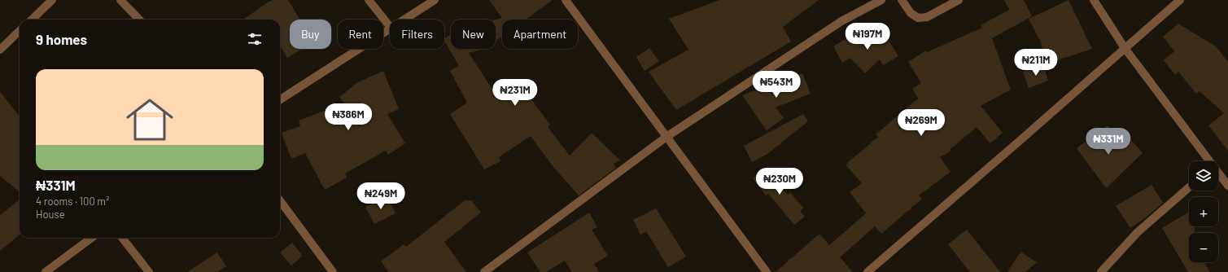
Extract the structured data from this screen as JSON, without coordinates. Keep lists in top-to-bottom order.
{
  "page": {
    "chip": [
      "Buy",
      "Rent",
      "Filters",
      "New",
      "Apartment"
    ],
    "heading": "9 homes",
    "price": [
      "₦197M",
      "₦211M",
      "₦543M",
      "₦231M",
      "₦386M",
      "₦269M",
      "₦331M",
      "₦230M",
      "₦249M"
    ],
    "list": [
      {
        "name": "₦331M",
        "note": "4 rooms · 100 m² · House"
      }
    ],
    "map_buttons": ["+", "−"]
  }
}
